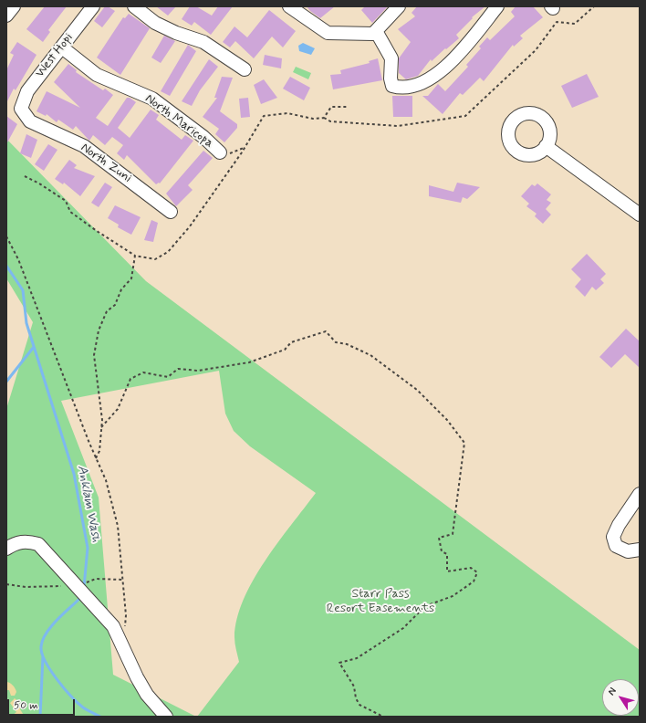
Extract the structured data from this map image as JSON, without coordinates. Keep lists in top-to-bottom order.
{
  "streets": {
    "street": ["West Hopi", "North Maricopa", "North Zuni"]
  },
  "crossings": [
    ["West Hopi", "North Maricopa"],
    ["West Hopi", "North Zuni"]
  ],
  "water": ["Anklam Wash"],
  "parks": ["Starr Pass Resort Easements"],
  "scale_bar": "50 m",
  "north": "top left"
}
